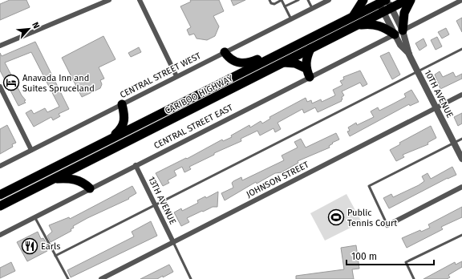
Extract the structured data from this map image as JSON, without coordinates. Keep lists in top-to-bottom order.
{
  "streets": {
    "highway": ["CARIBOO HIGHWAY"],
    "street": [
      "CENTRAL STREET WEST",
      "10TH AVENUE",
      "CENTRAL STREET EAST",
      "JOHNSON STREET",
      "13TH AVENUE"
    ]
  },
  "crossings": [
    ["10TH AVENUE", "CARIBOO HIGHWAY"],
    ["10TH AVENUE", "CENTRAL STREET EAST"],
    ["10TH AVENUE", "JOHNSON STREET"],
    ["CENTRAL STREET EAST", "13TH AVENUE"],
    ["JOHNSON STREET", "13TH AVENUE"]
  ],
  "places": {
    "hotel": ["Anavada Inn and Suites Spruceland"],
    "sports": ["Public Tennis Court"],
    "restaurant": ["Earls"]
  },
  "scale_bar": "100 m",
  "north": "top right"
}
